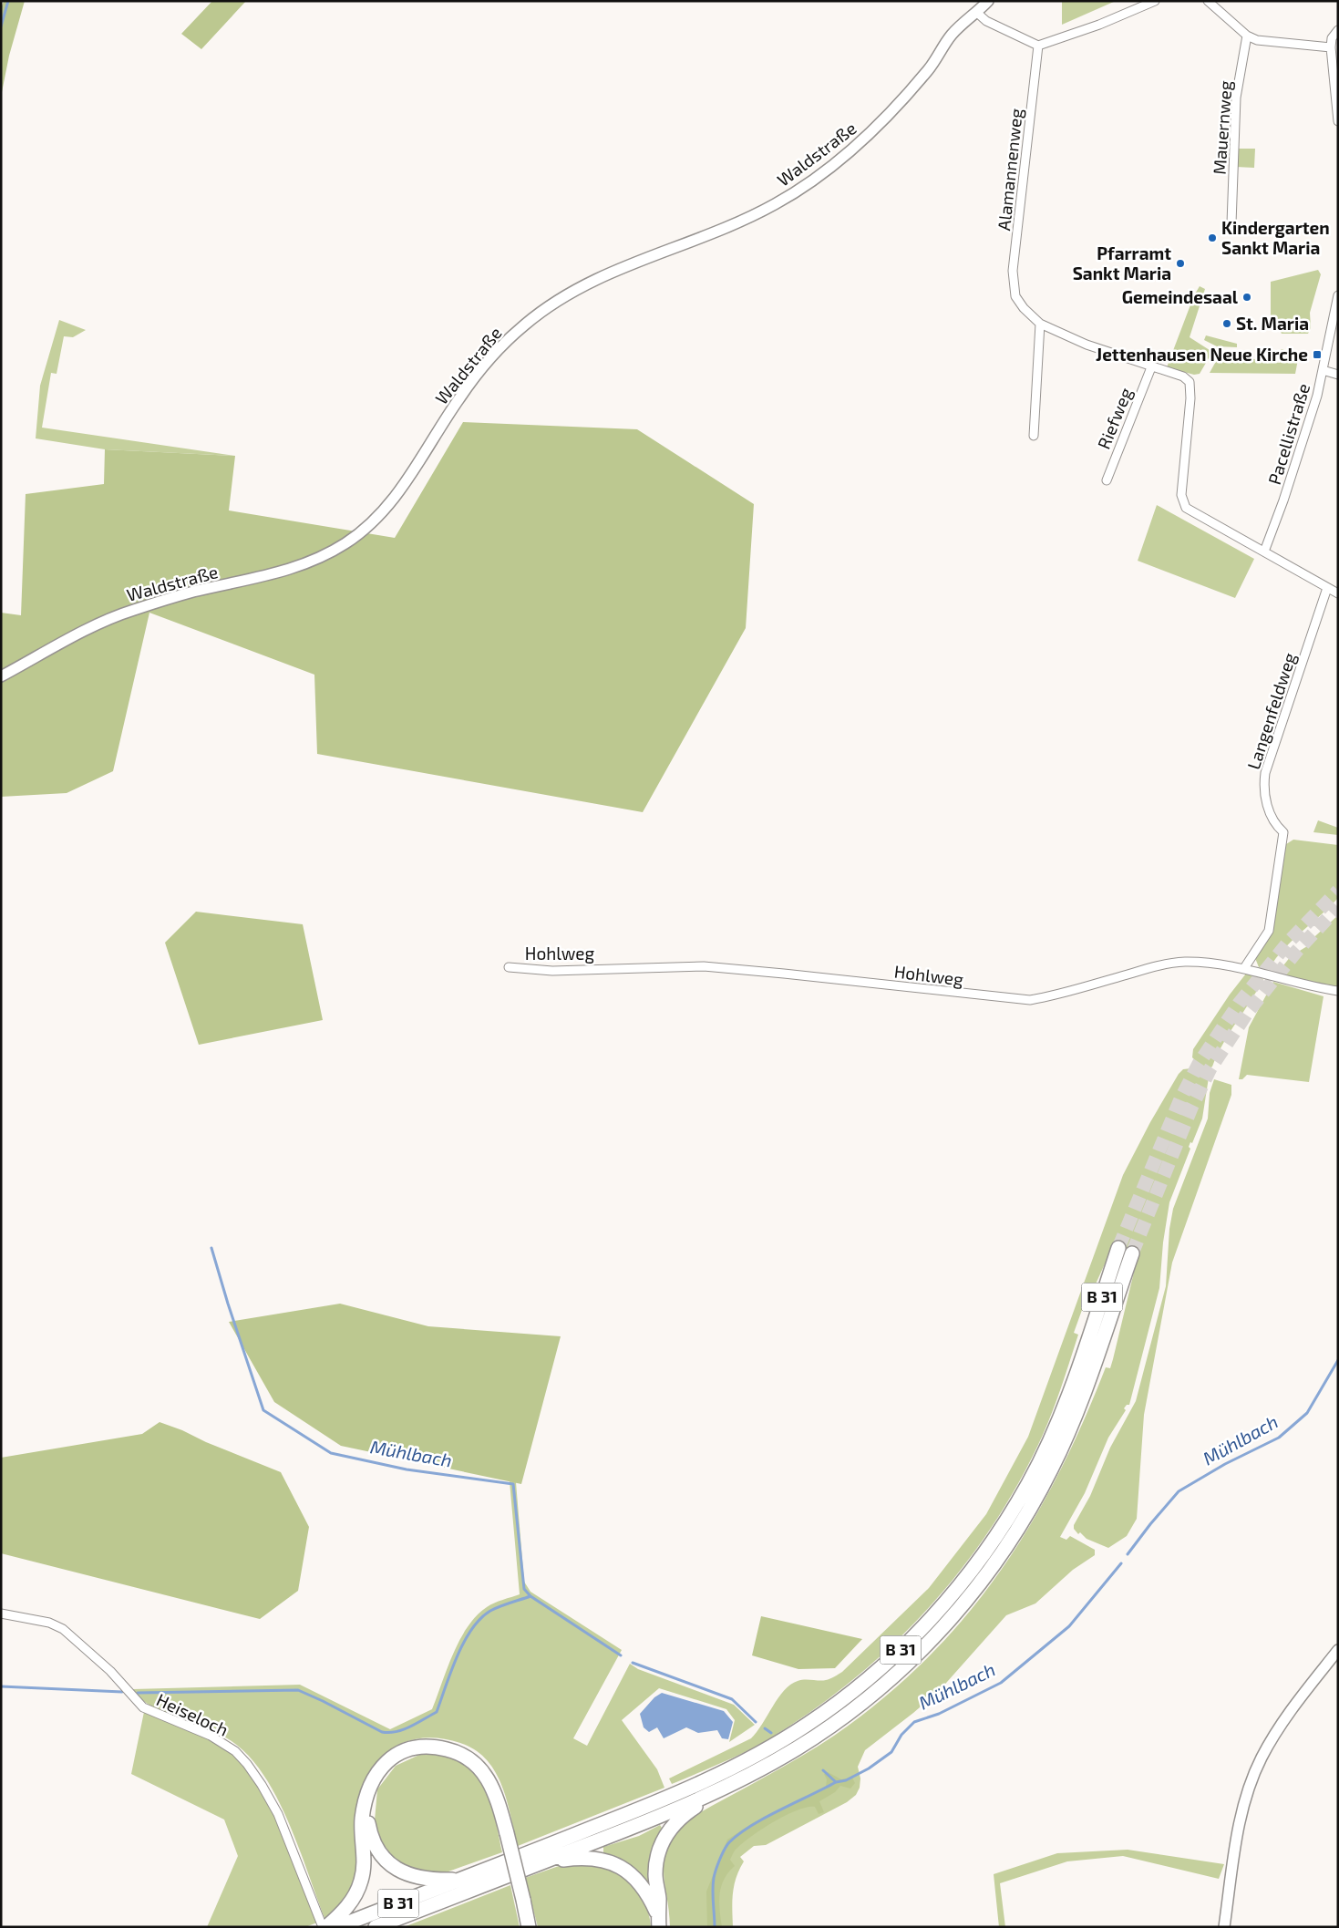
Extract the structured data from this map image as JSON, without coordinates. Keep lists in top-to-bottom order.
{
  "streets": {
    "highway": ["B 31"],
    "street": [
      "Mauernweg",
      "Waldstraße",
      "Alamannenweg",
      "Riefweg",
      "Pacellistraße",
      "Langenfeldweg",
      "Hohlweg",
      "Heiseloch"
    ]
  },
  "crossings": [
    ["Langenfeldweg", "Hohlweg"]
  ],
  "water": ["Mühlbach"],
  "places": {
    "other": [
      "Kindergarten Sankt Maria",
      "Pfarramt Sankt Maria",
      "Gemeindesaal",
      "St. Maria"
    ],
    "transit": ["Jettenhausen Neue Kirche"]
  }
}
